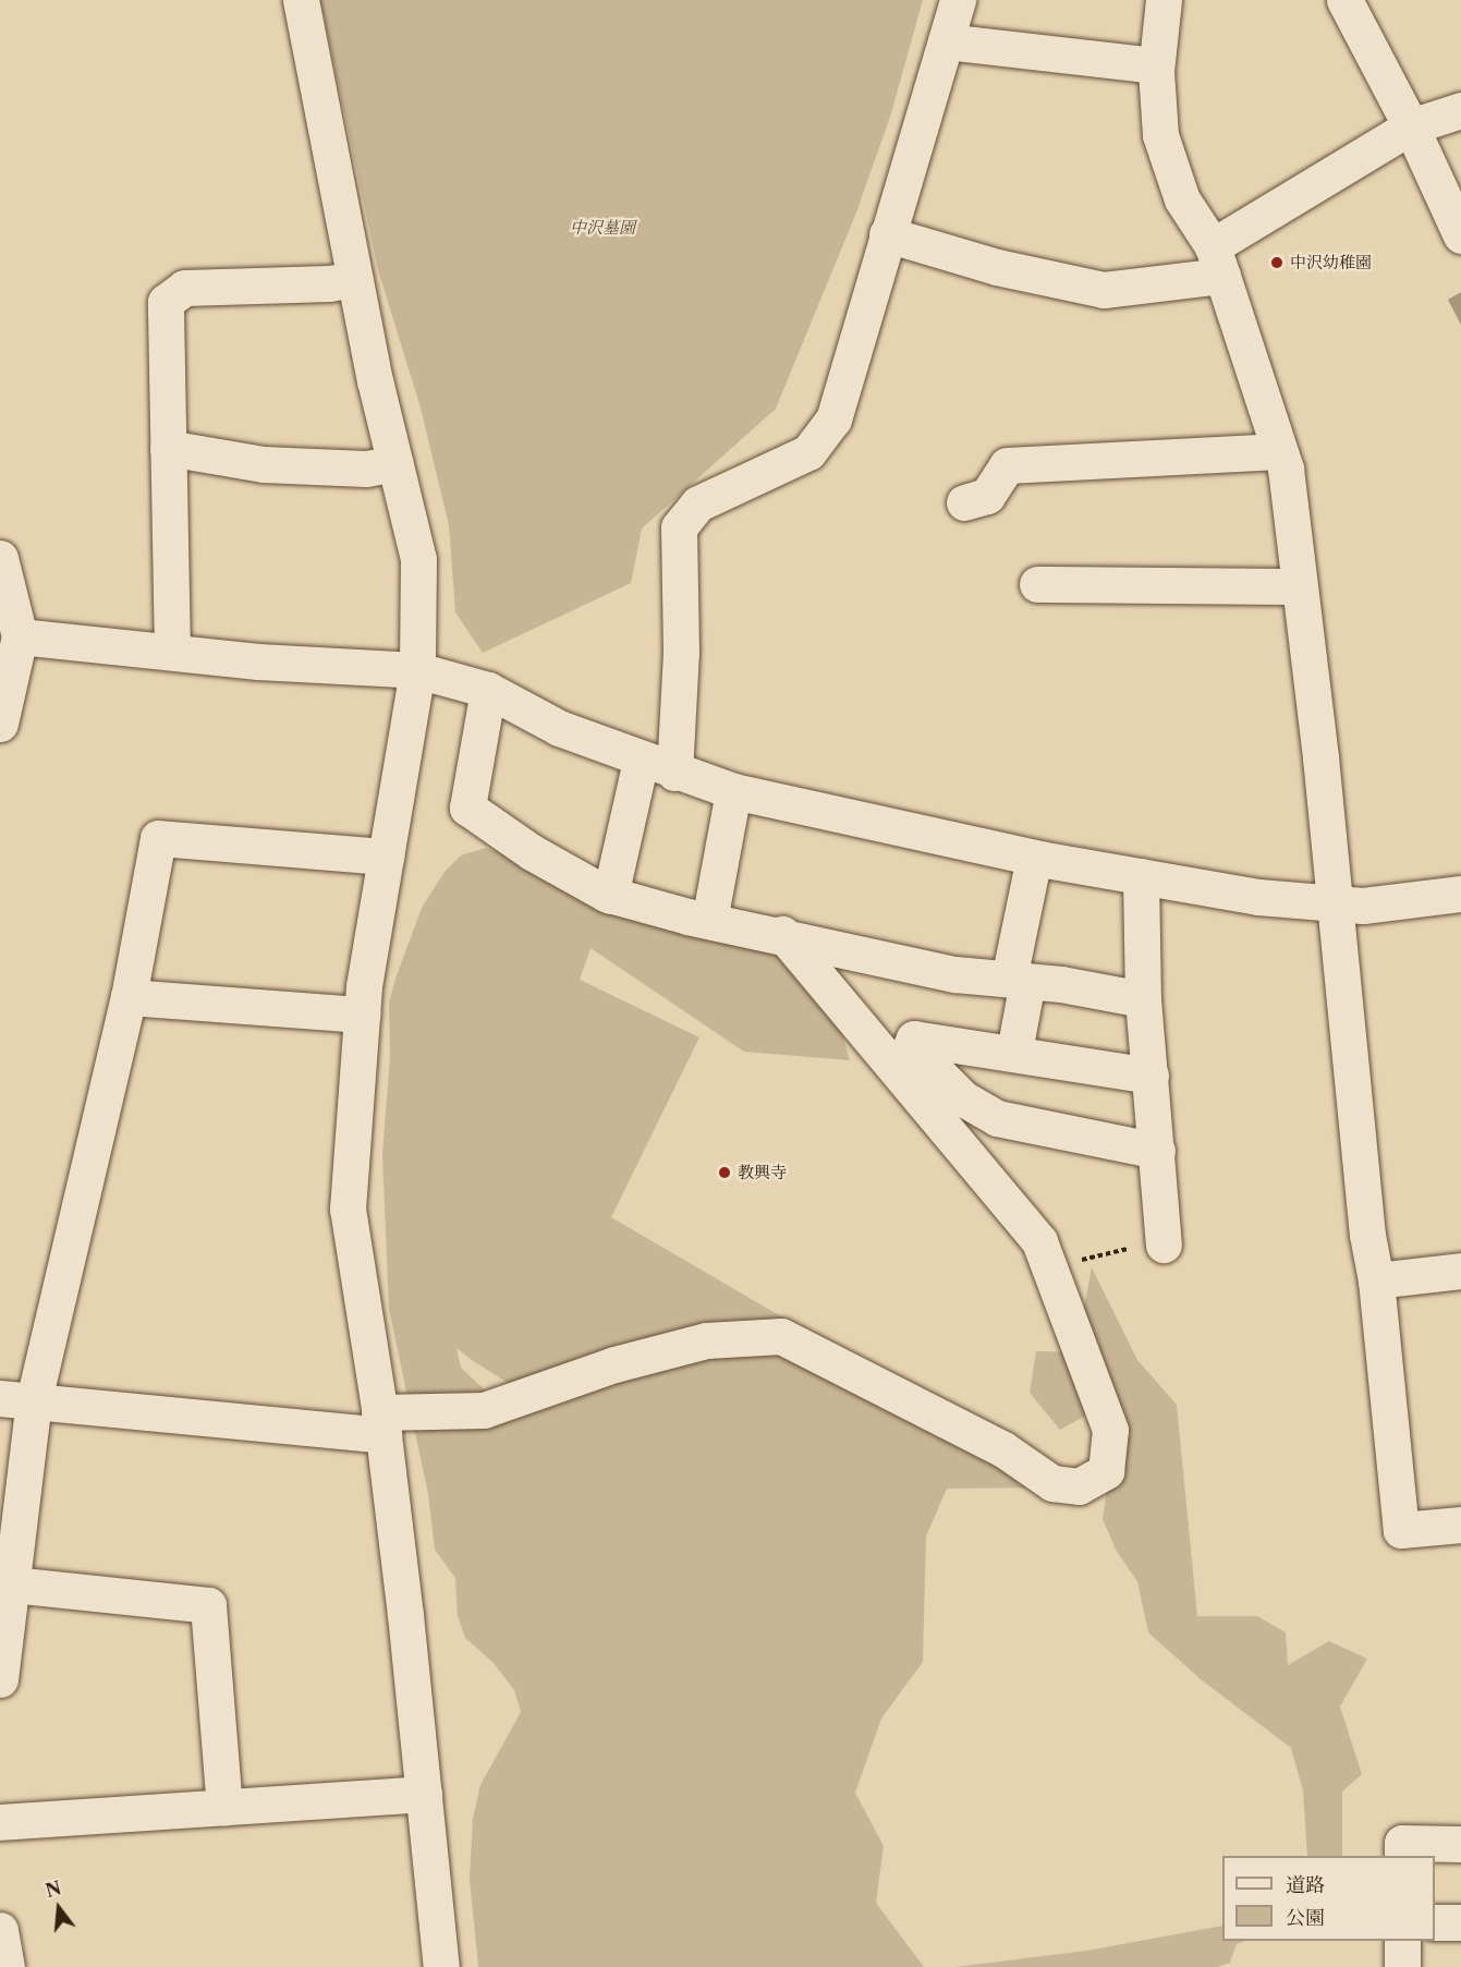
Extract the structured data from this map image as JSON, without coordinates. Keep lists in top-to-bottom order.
{
  "parks": ["中沢墓園"],
  "places": ["中沢幼稚園", "教興寺"],
  "legend": ["道路", "公園"],
  "north": "top"
}
